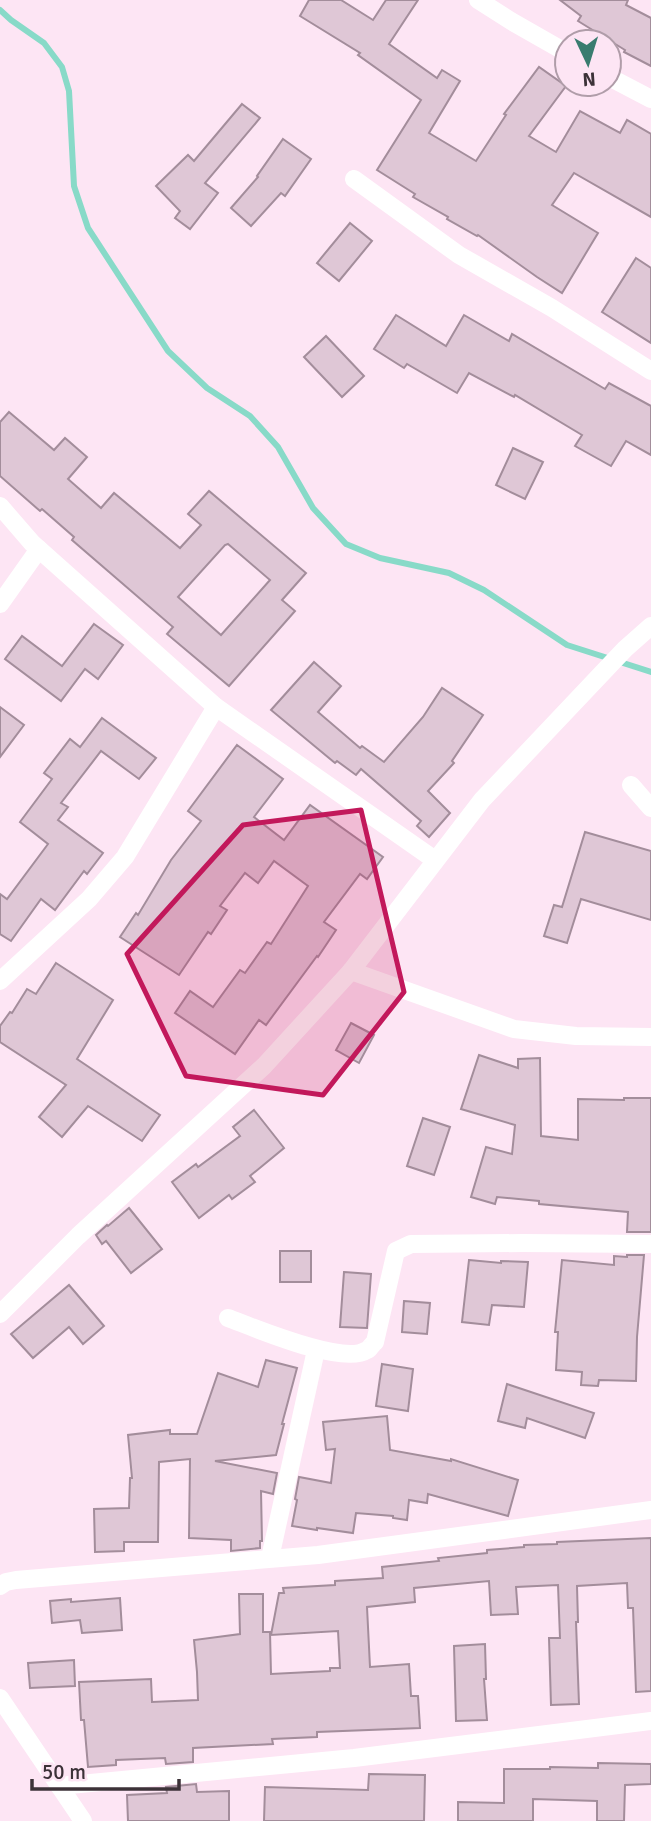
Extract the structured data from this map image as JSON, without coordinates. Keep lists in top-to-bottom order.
{
  "scale_bar": "50 m",
  "north": "bottom"
}
